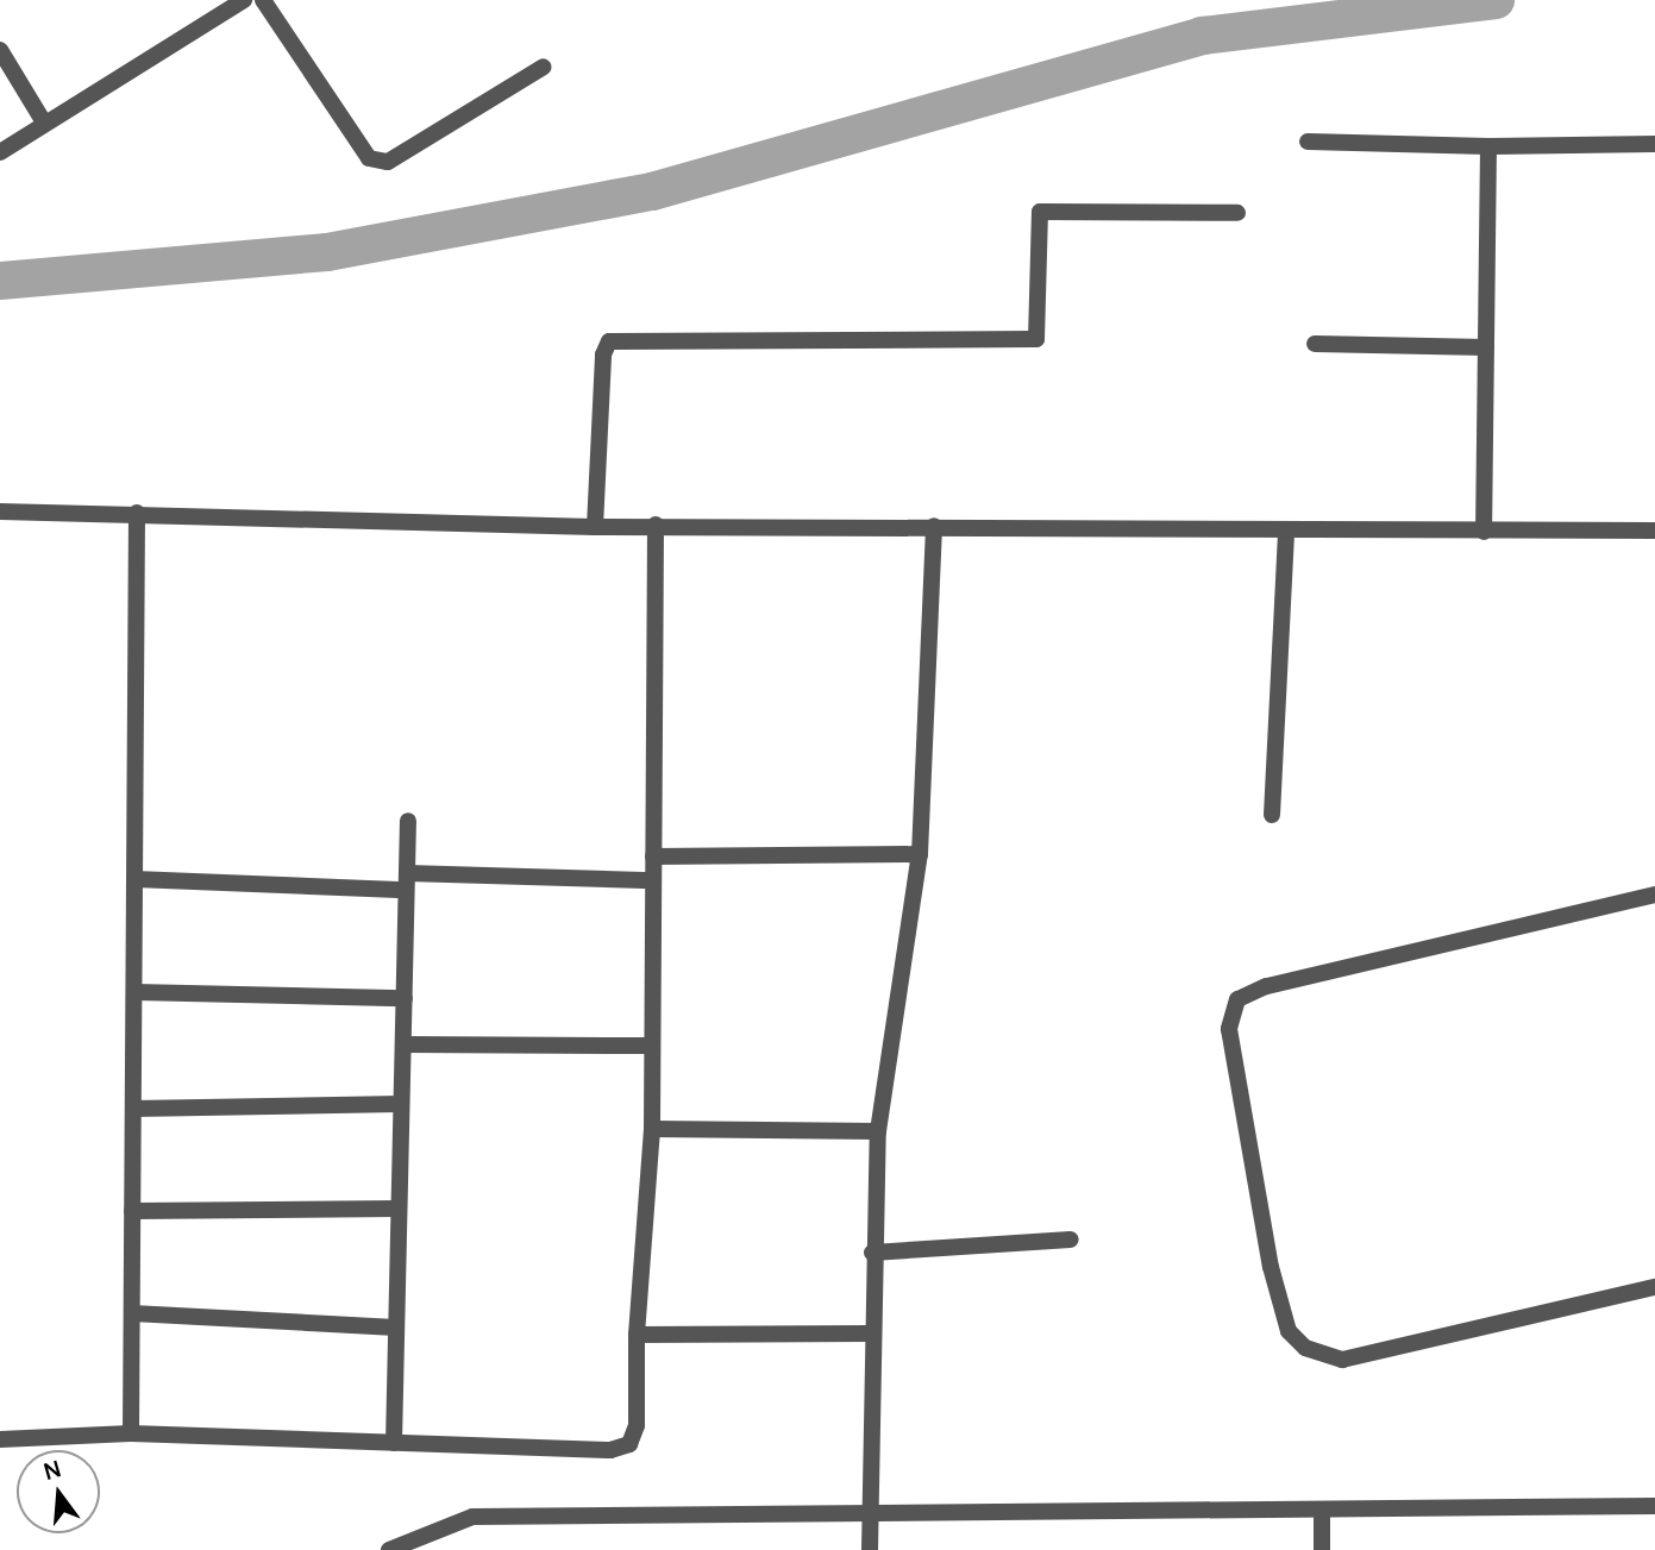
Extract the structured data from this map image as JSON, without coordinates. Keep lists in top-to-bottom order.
{
  "north": "top"
}
